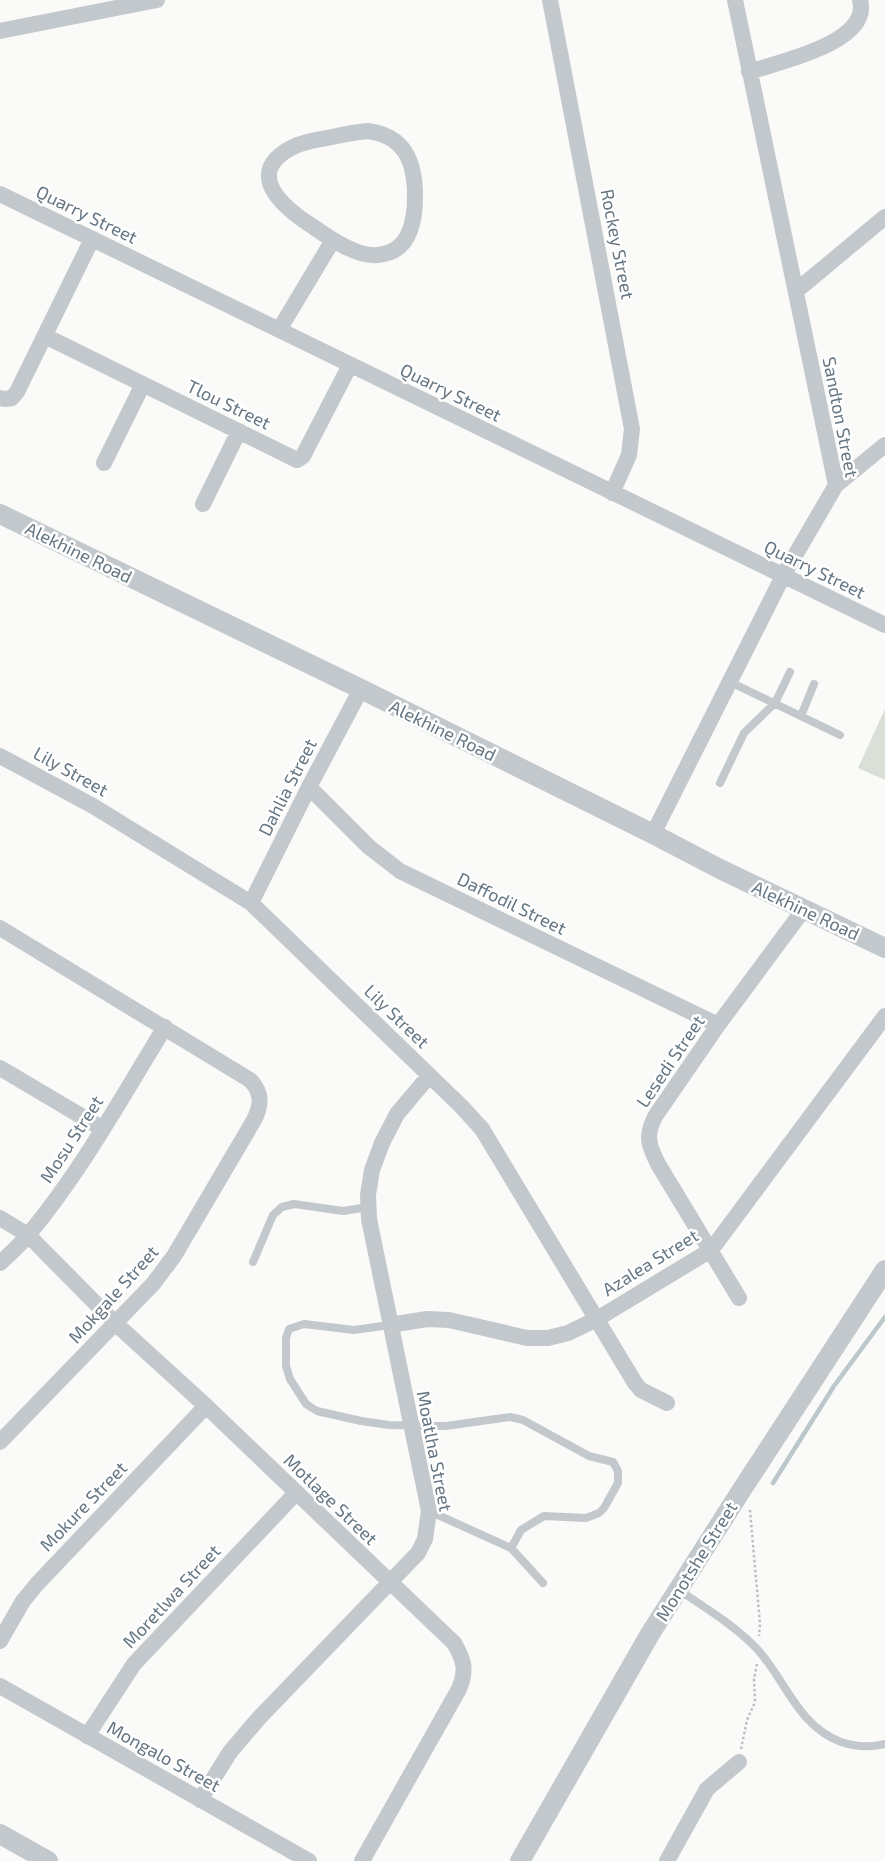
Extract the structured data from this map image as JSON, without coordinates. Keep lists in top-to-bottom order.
{
  "streets": {
    "street": [
      "Quarry Street",
      "Rockey Street",
      "Tlou Street",
      "Sandton Street",
      "Alekhine Road",
      "Lily Street",
      "Dahlia Street",
      "Daffodil Street",
      "Lesedi Street",
      "Mosu Street",
      "Azalea Street",
      "Mokgale Street",
      "Moatlha Street",
      "Motlage Street",
      "Mokure Street",
      "Monotshe Street",
      "Moretlwa Street",
      "Mongalo Street"
    ]
  },
  "crossings": [
    ["Quarry Street", "Rockey Street"],
    ["Quarry Street", "Tlou Street"],
    ["Quarry Street", "Sandton Street"],
    ["Sandton Street", "Alekhine Road"],
    ["Alekhine Road", "Dahlia Street"],
    ["Alekhine Road", "Lesedi Street"],
    ["Lily Street", "Dahlia Street"],
    ["Lily Street", "Azalea Street"],
    ["Lily Street", "Moatlha Street"],
    ["Dahlia Street", "Daffodil Street"],
    ["Daffodil Street", "Lesedi Street"],
    ["Lesedi Street", "Azalea Street"],
    ["Mosu Street", "Mokgale Street"],
    ["Mosu Street", "Motlage Street"],
    ["Azalea Street", "Moatlha Street"],
    ["Mokgale Street", "Motlage Street"],
    ["Moatlha Street", "Motlage Street"],
    ["Moatlha Street", "Mongalo Street"],
    ["Motlage Street", "Mokure Street"],
    ["Motlage Street", "Moretlwa Street"],
    ["Moretlwa Street", "Mongalo Street"]
  ]
}
